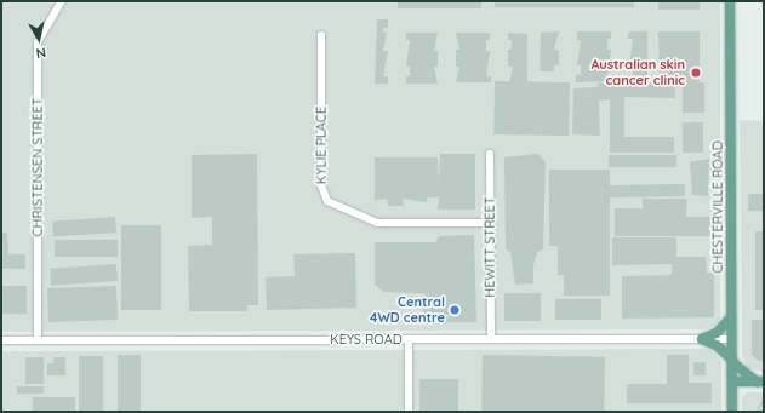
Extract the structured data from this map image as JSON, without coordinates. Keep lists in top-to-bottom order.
{
  "streets": {
    "main road": ["CHESTERVILLE ROAD"],
    "street": [
      "KYLIE PLACE",
      "CHRISTENSEN STREET",
      "HEWITT STREET",
      "KEYS ROAD"
    ]
  },
  "crossings": [
    ["KYLIE PLACE", "HEWITT STREET"],
    ["CHRISTENSEN STREET", "KEYS ROAD"],
    ["CHESTERVILLE ROAD", "KEYS ROAD"],
    ["HEWITT STREET", "KEYS ROAD"]
  ],
  "places": ["Australian skin cancer clinic", "Central 4WD centre"],
  "north": "bottom"
}
